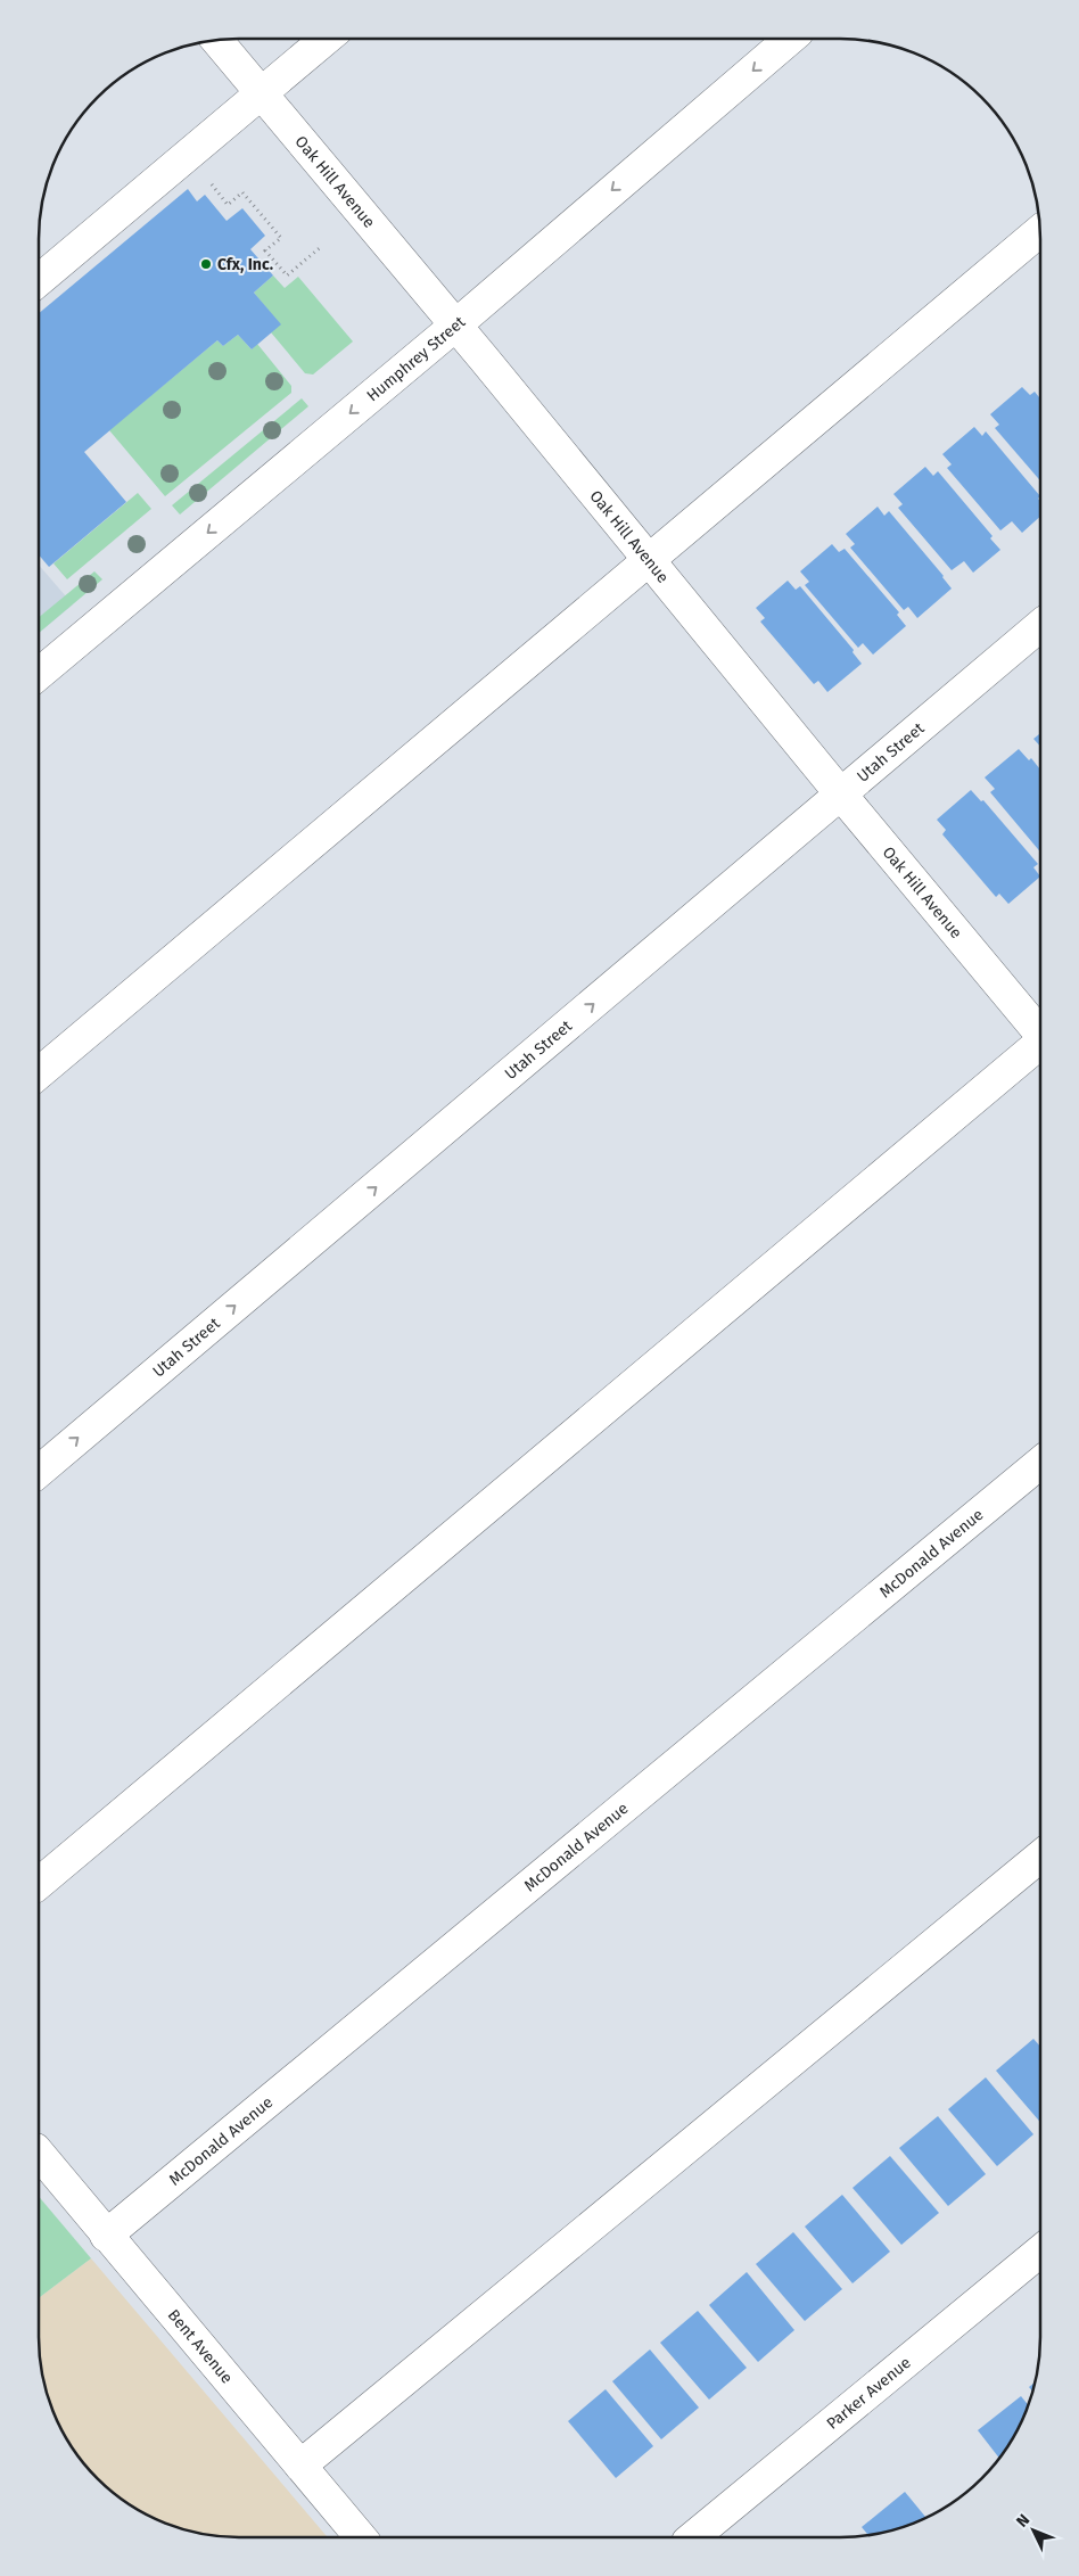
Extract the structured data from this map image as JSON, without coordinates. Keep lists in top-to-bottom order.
{
  "streets": {
    "street": [
      "Oak Hill Avenue",
      "Humphrey Street",
      "Utah Street",
      "McDonald Avenue",
      "Bent Avenue",
      "Parker Avenue"
    ]
  },
  "crossings": [
    ["Oak Hill Avenue", "Humphrey Street"],
    ["Oak Hill Avenue", "Utah Street"],
    ["McDonald Avenue", "Bent Avenue"]
  ],
  "one_way": ["Humphrey Street", "Utah Street"],
  "places": ["Cfx, Inc."],
  "north": "top left"
}
